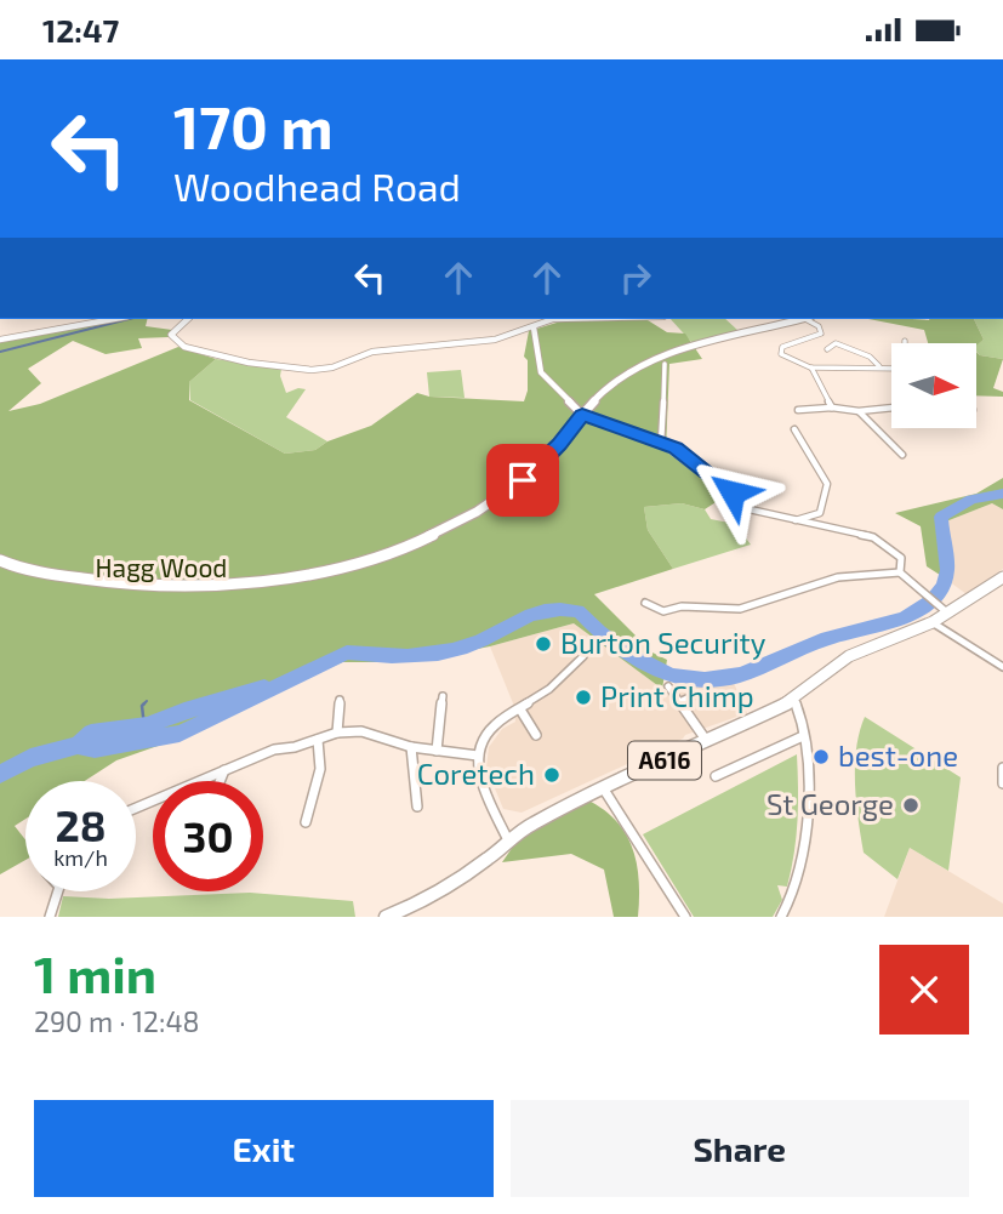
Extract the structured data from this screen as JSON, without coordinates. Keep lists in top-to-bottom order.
{
  "streets": {
    "main road": ["A616"]
  },
  "parks": ["Hagg Wood"],
  "places": [
    "Burton Security",
    "Print Chimp",
    "best-one",
    "Coretech",
    "St George"
  ],
  "north": "right",
  "page": {
    "status": "12:47",
    "turn": ["170 m", "Woodhead Road"],
    "speed": "28 km/h",
    "limit": "30",
    "heading": ["1 min", "290 m · 12:48"],
    "buttons": ["Exit", "Share"]
  }
}
